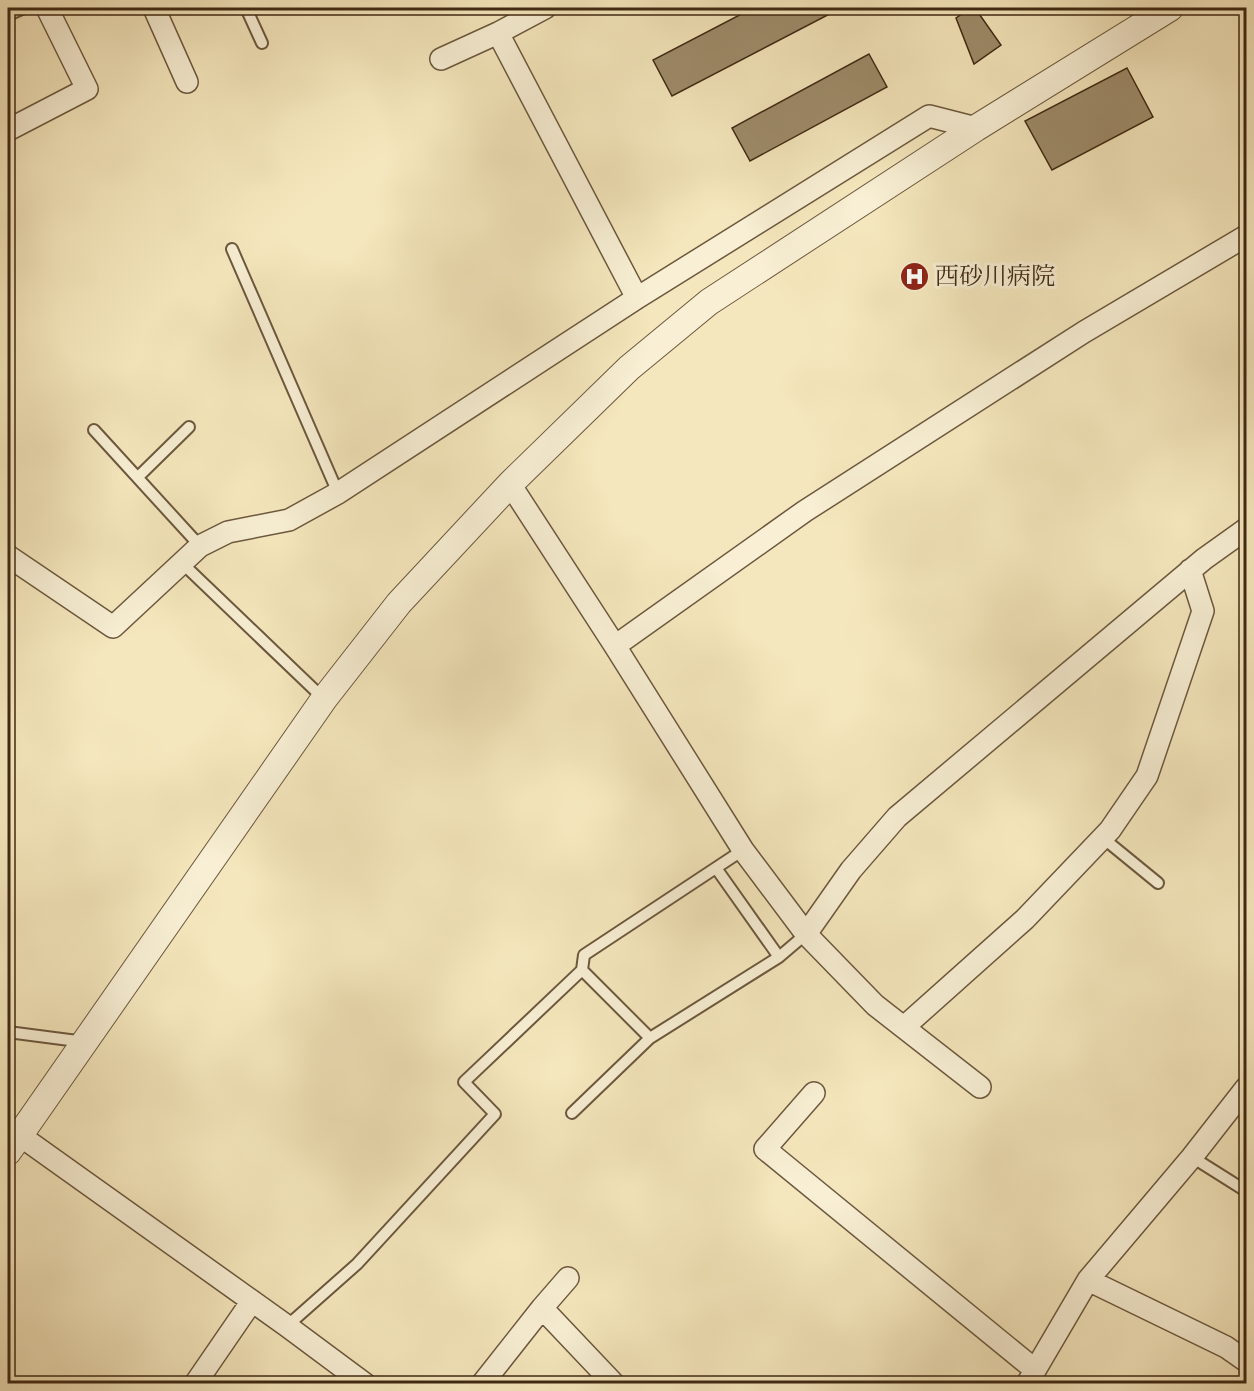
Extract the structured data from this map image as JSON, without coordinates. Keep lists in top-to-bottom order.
{
  "places": {
    "hospital": ["西砂川病院"]
  }
}
